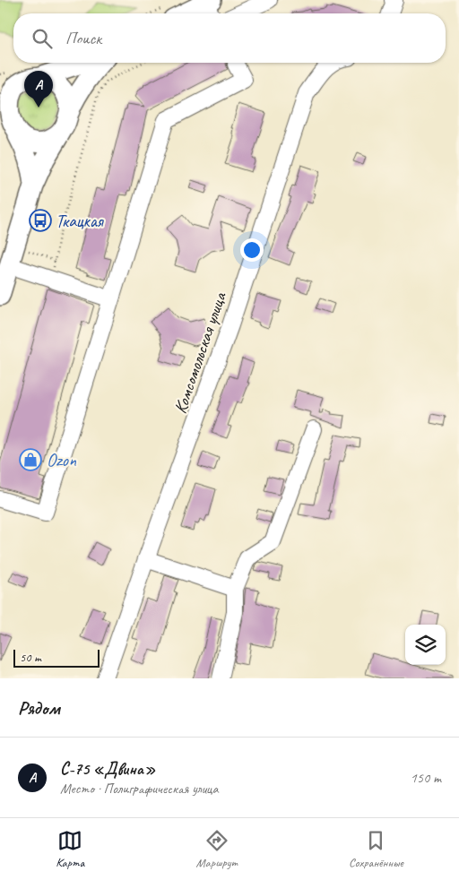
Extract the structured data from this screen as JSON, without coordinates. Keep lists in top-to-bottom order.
{
  "streets": {
    "street": ["Комсомольская улица"]
  },
  "places": {
    "bus stop": ["Ткацкая"],
    "shop": ["Ozon"]
  },
  "scale_bar": "50 m",
  "page": {
    "search": "Поиск",
    "pins": "A",
    "scale": "50 m",
    "heading": "Рядом",
    "list": [
      {
        "mark": "A",
        "name": "С-75 «Двина»",
        "note": "Место · Полиграфическая улица",
        "value": "150 m"
      }
    ],
    "nav": ["Карта", "Маршрут", "Сохранённые"]
  }
}
